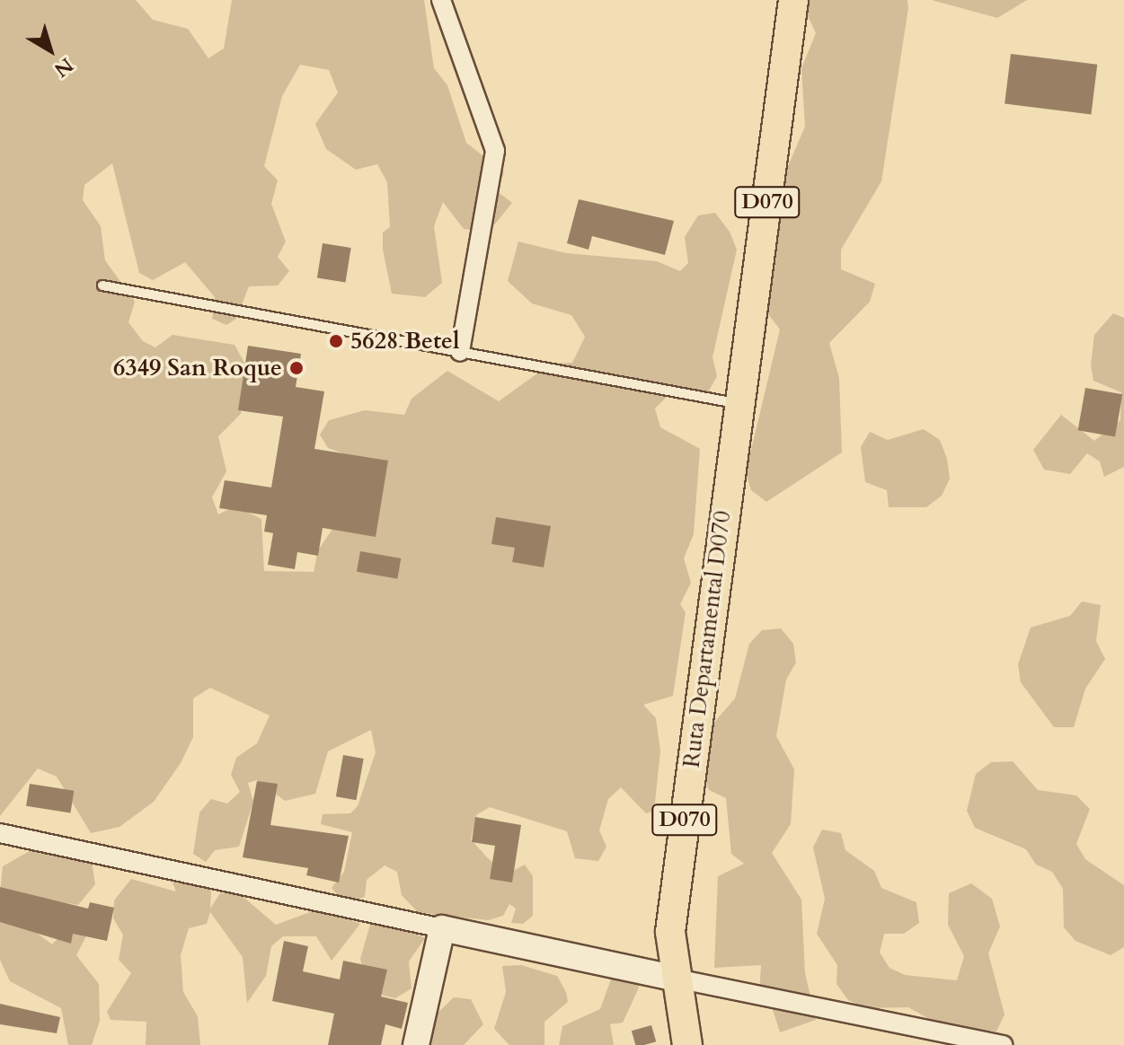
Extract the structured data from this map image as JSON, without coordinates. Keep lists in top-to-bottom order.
{
  "streets": {
    "main road": ["D070", "Ruta Departamental D070"]
  },
  "crossings": [
    ["D070", "Ruta Departamental D070"]
  ],
  "places": ["5628 Betel", "6349 San Roque"],
  "north": "bottom right"
}
